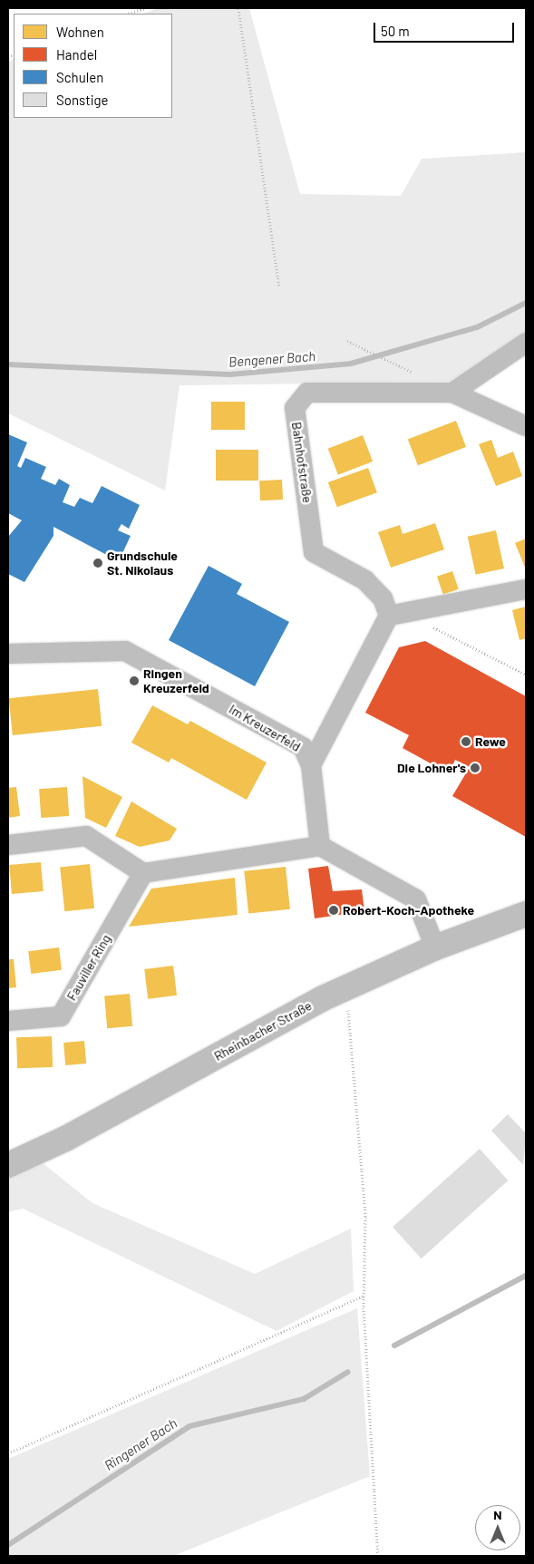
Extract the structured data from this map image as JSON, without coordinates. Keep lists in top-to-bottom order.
{
  "streets": {
    "main road": ["Rheinbacher Straße"],
    "street": ["Bahnhofstraße", "Im Kreuzerfeld", "Fauviller Ring"]
  },
  "water": ["Bengener Bach", "Ringener Bach"],
  "places": [
    "Grundschule St. Nikolaus",
    "Ringen Kreuzerfeld",
    "Rewe",
    "Die Lohner's",
    "Robert-Koch-Apotheke"
  ],
  "legend": [
    "Wohnen",
    "Handel",
    "Schulen",
    "Sonstige"
  ],
  "scale_bar": "50 m",
  "north": "top"
}
